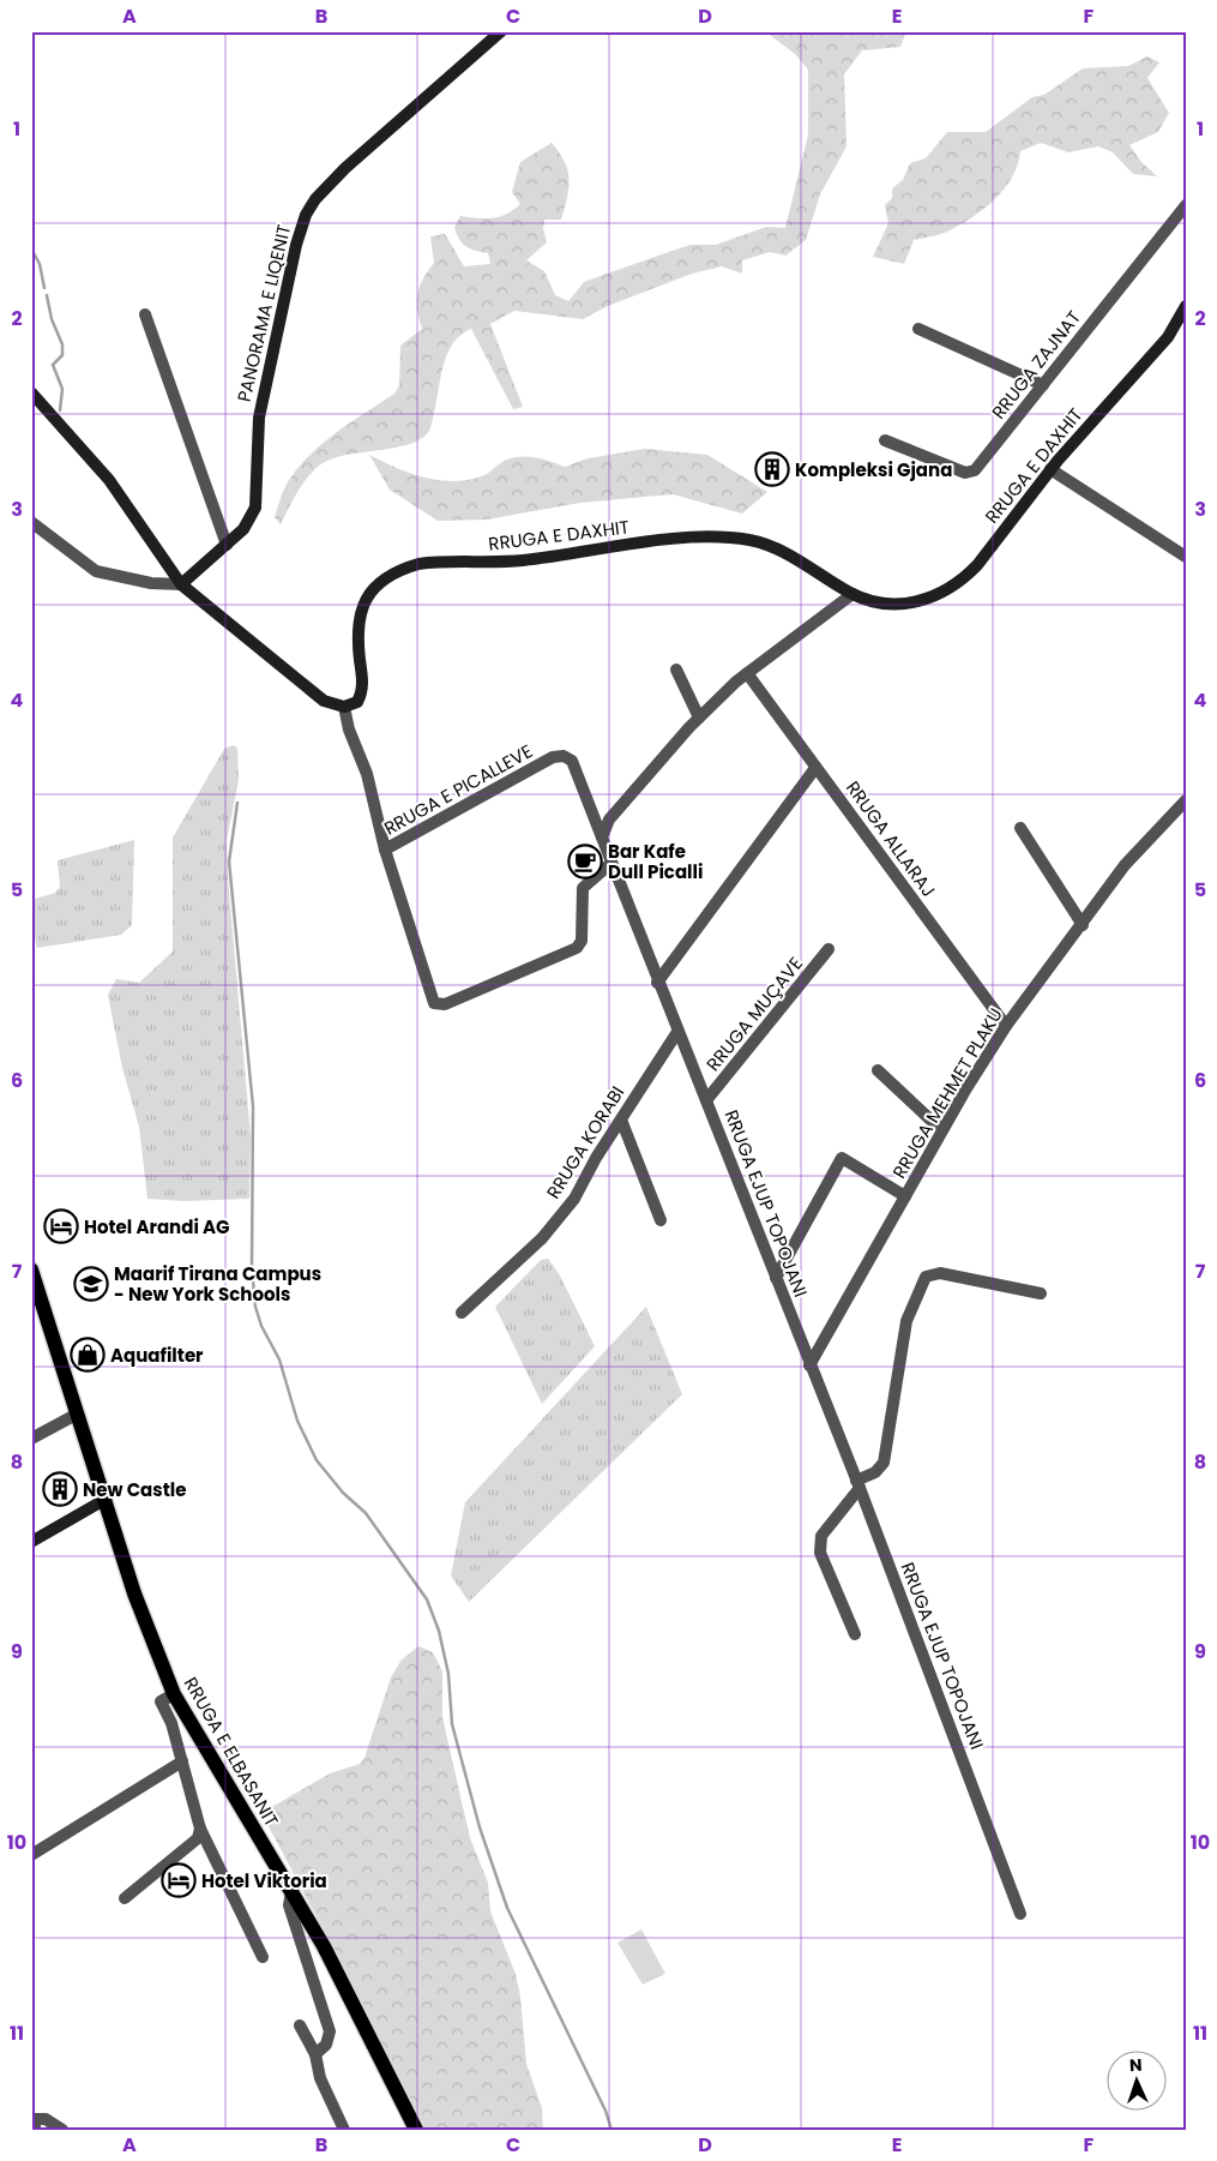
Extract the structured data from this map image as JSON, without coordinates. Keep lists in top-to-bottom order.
{
  "streets": {
    "main road": ["RRUGA E ELBASANIT"],
    "street": [
      "PANORAMA E LIQENIT",
      "RRUGA ZAJNAT",
      "RRUGA E DAXHIT",
      "RRUGA E PICALLEVE",
      "RRUGA ALLARAJ",
      "RRUGA MUÇAVE",
      "RRUGA MEHMET PLAKU",
      "RRUGA KORABI",
      "RRUGA EJUP TOPOJANI"
    ]
  },
  "crossings": [
    ["RRUGA E DAXHIT", "RRUGA E PICALLEVE"],
    ["RRUGA E PICALLEVE", "RRUGA EJUP TOPOJANI"],
    ["RRUGA ALLARAJ", "RRUGA MEHMET PLAKU"],
    ["RRUGA MUÇAVE", "RRUGA EJUP TOPOJANI"],
    ["RRUGA MEHMET PLAKU", "RRUGA EJUP TOPOJANI"],
    ["RRUGA KORABI", "RRUGA EJUP TOPOJANI"]
  ],
  "places": {
    "building": ["Kompleksi Gjana", "New Castle"],
    "cafe": ["Bar Kafe Dull Picalli"],
    "hotel": ["Hotel Arandi AG", "Hotel Viktoria"],
    "school or university": ["Maarif Tirana Campus - New York Schools"],
    "shop": ["Aquafilter"]
  },
  "north": "top",
  "grid": {
    "columns": [
      "A",
      "B",
      "C",
      "D",
      "E",
      "F"
    ],
    "rows": [
      "1",
      "2",
      "3",
      "4",
      "5",
      "6",
      "7",
      "8",
      "9",
      "10",
      "11"
    ]
  }
}
